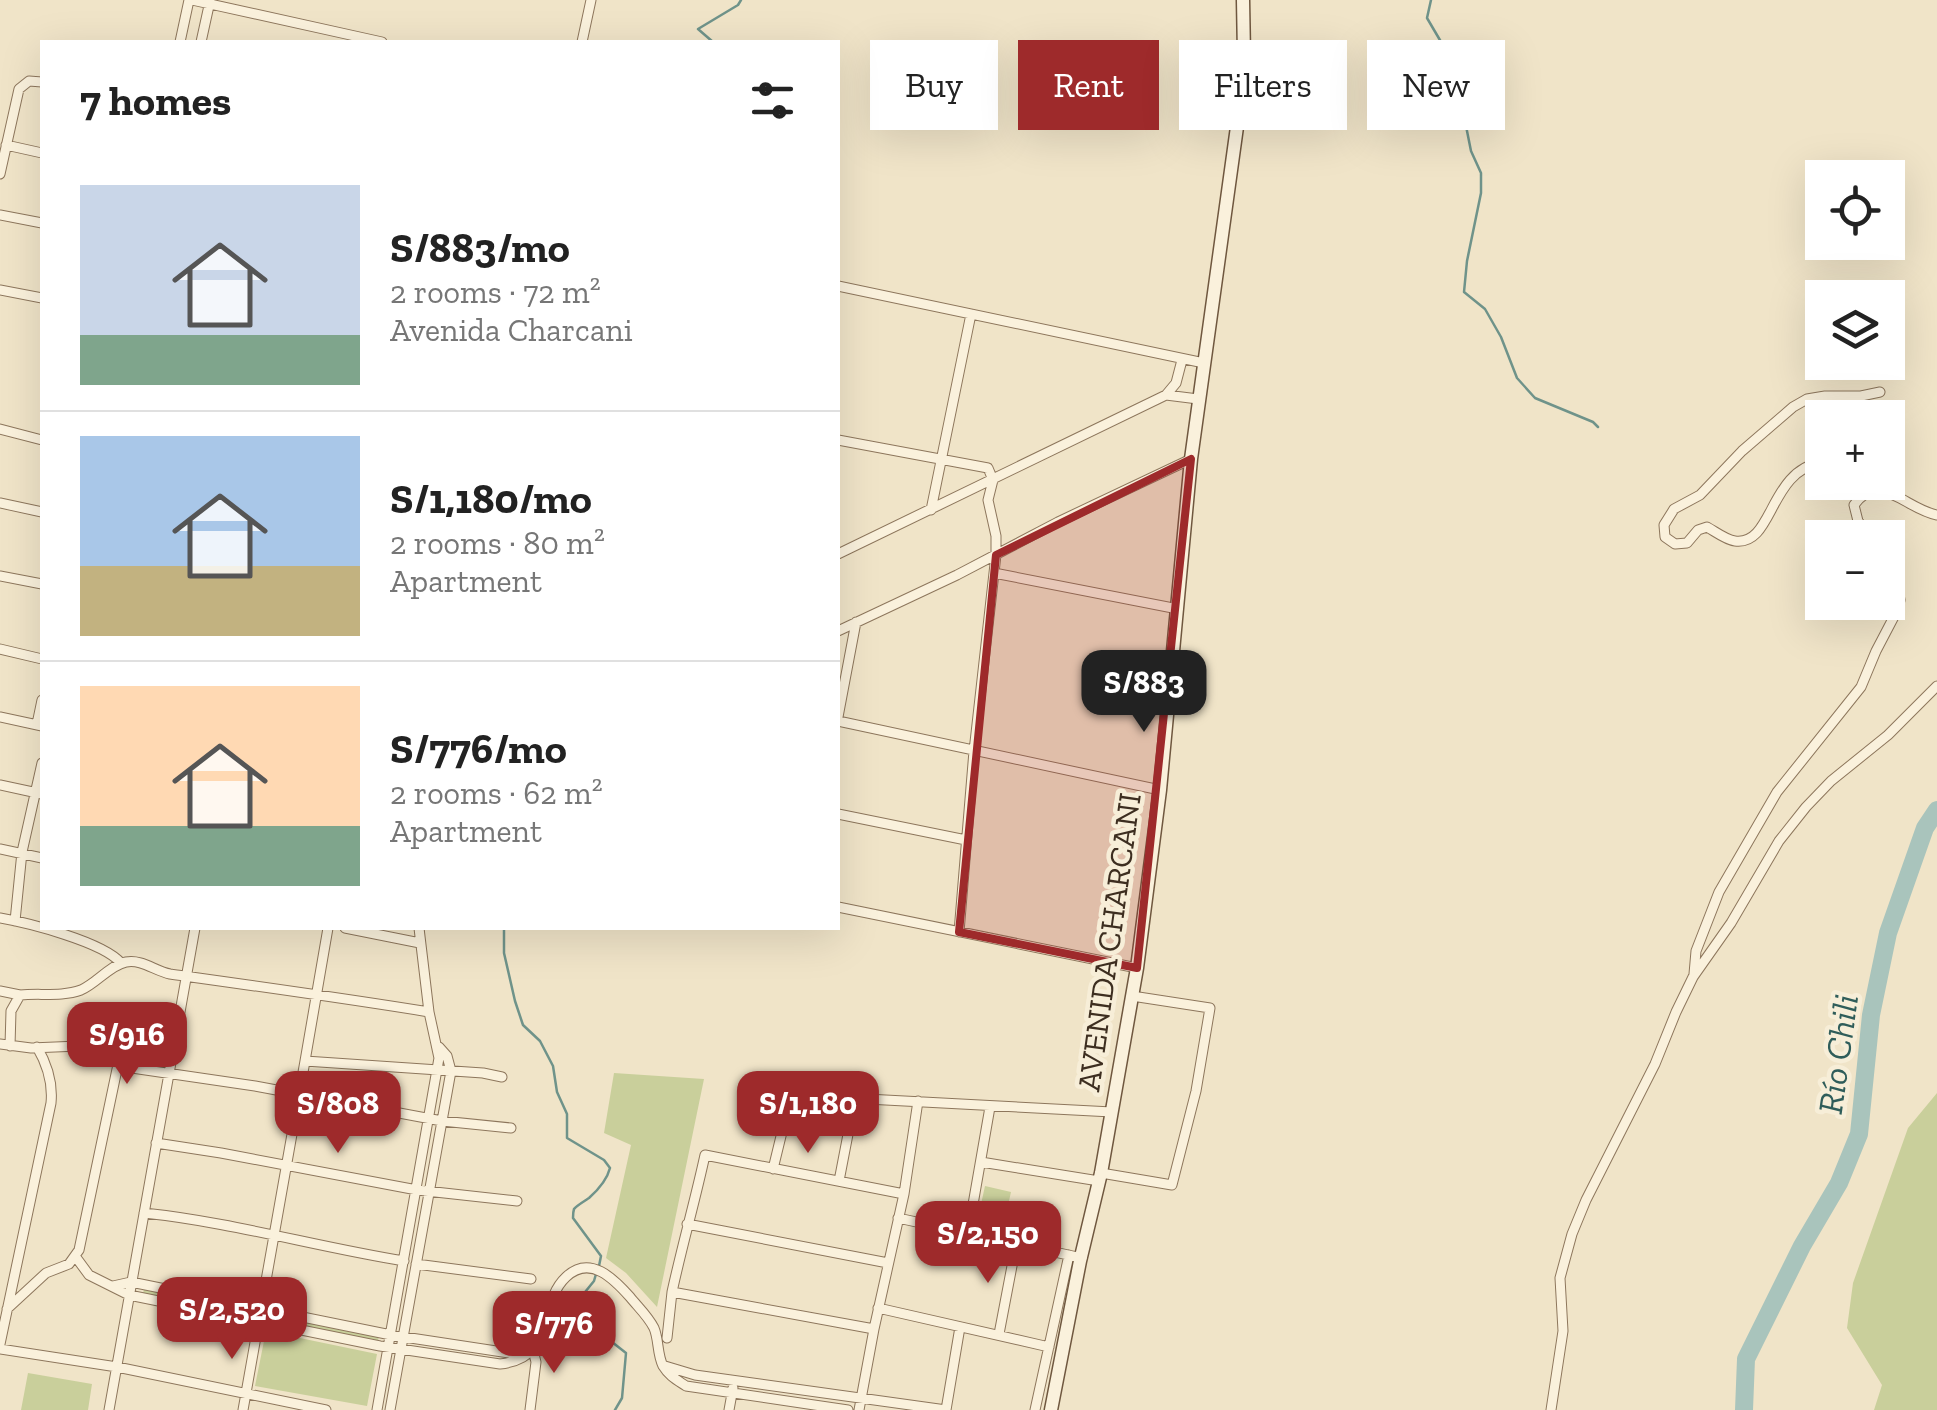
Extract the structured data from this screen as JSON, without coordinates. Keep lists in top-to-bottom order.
{
  "streets": {
    "main road": ["AVENIDA CHARCANI"]
  },
  "water": ["Río Chili"],
  "page": {
    "chip": [
      "Buy",
      "Rent",
      "Filters",
      "New"
    ],
    "heading": "7 homes",
    "map_buttons": ["+", "−"],
    "list": [
      {
        "name": "S/883/mo",
        "note": "2 rooms · 72 m² · Avenida Charcani"
      },
      {
        "name": "S/1,180/mo",
        "note": "2 rooms · 80 m² · Apartment"
      },
      {
        "name": "S/776/mo",
        "note": "2 rooms · 62 m² · Apartment"
      }
    ],
    "price": [
      "S/883",
      "S/916",
      "S/808",
      "S/1,180",
      "S/2,150",
      "S/2,520",
      "S/776"
    ]
  }
}
